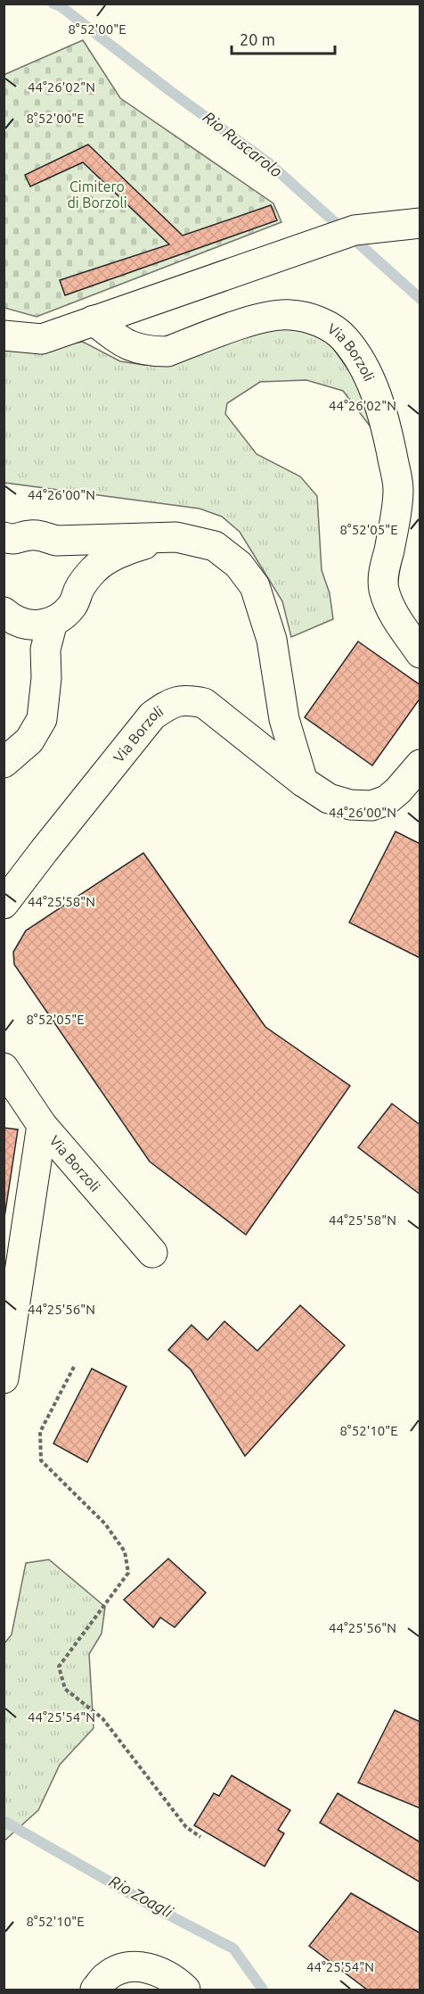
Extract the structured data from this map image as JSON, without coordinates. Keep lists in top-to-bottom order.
{
  "streets": {
    "street": ["Via Borzoli"]
  },
  "water": ["Rio Ruscarolo", "Rio Zoagli"],
  "parks": ["Cimitero di Borzoli"],
  "scale_bar": "20 m",
  "coordinates": [
    "8°52'00\"E",
    "44°26'02\"N",
    "44°26'00\"N",
    "8°52'05\"E",
    "44°25'58\"N",
    "44°25'56\"N",
    "8°52'10\"E",
    "44°25'54\"N"
  ]
}
